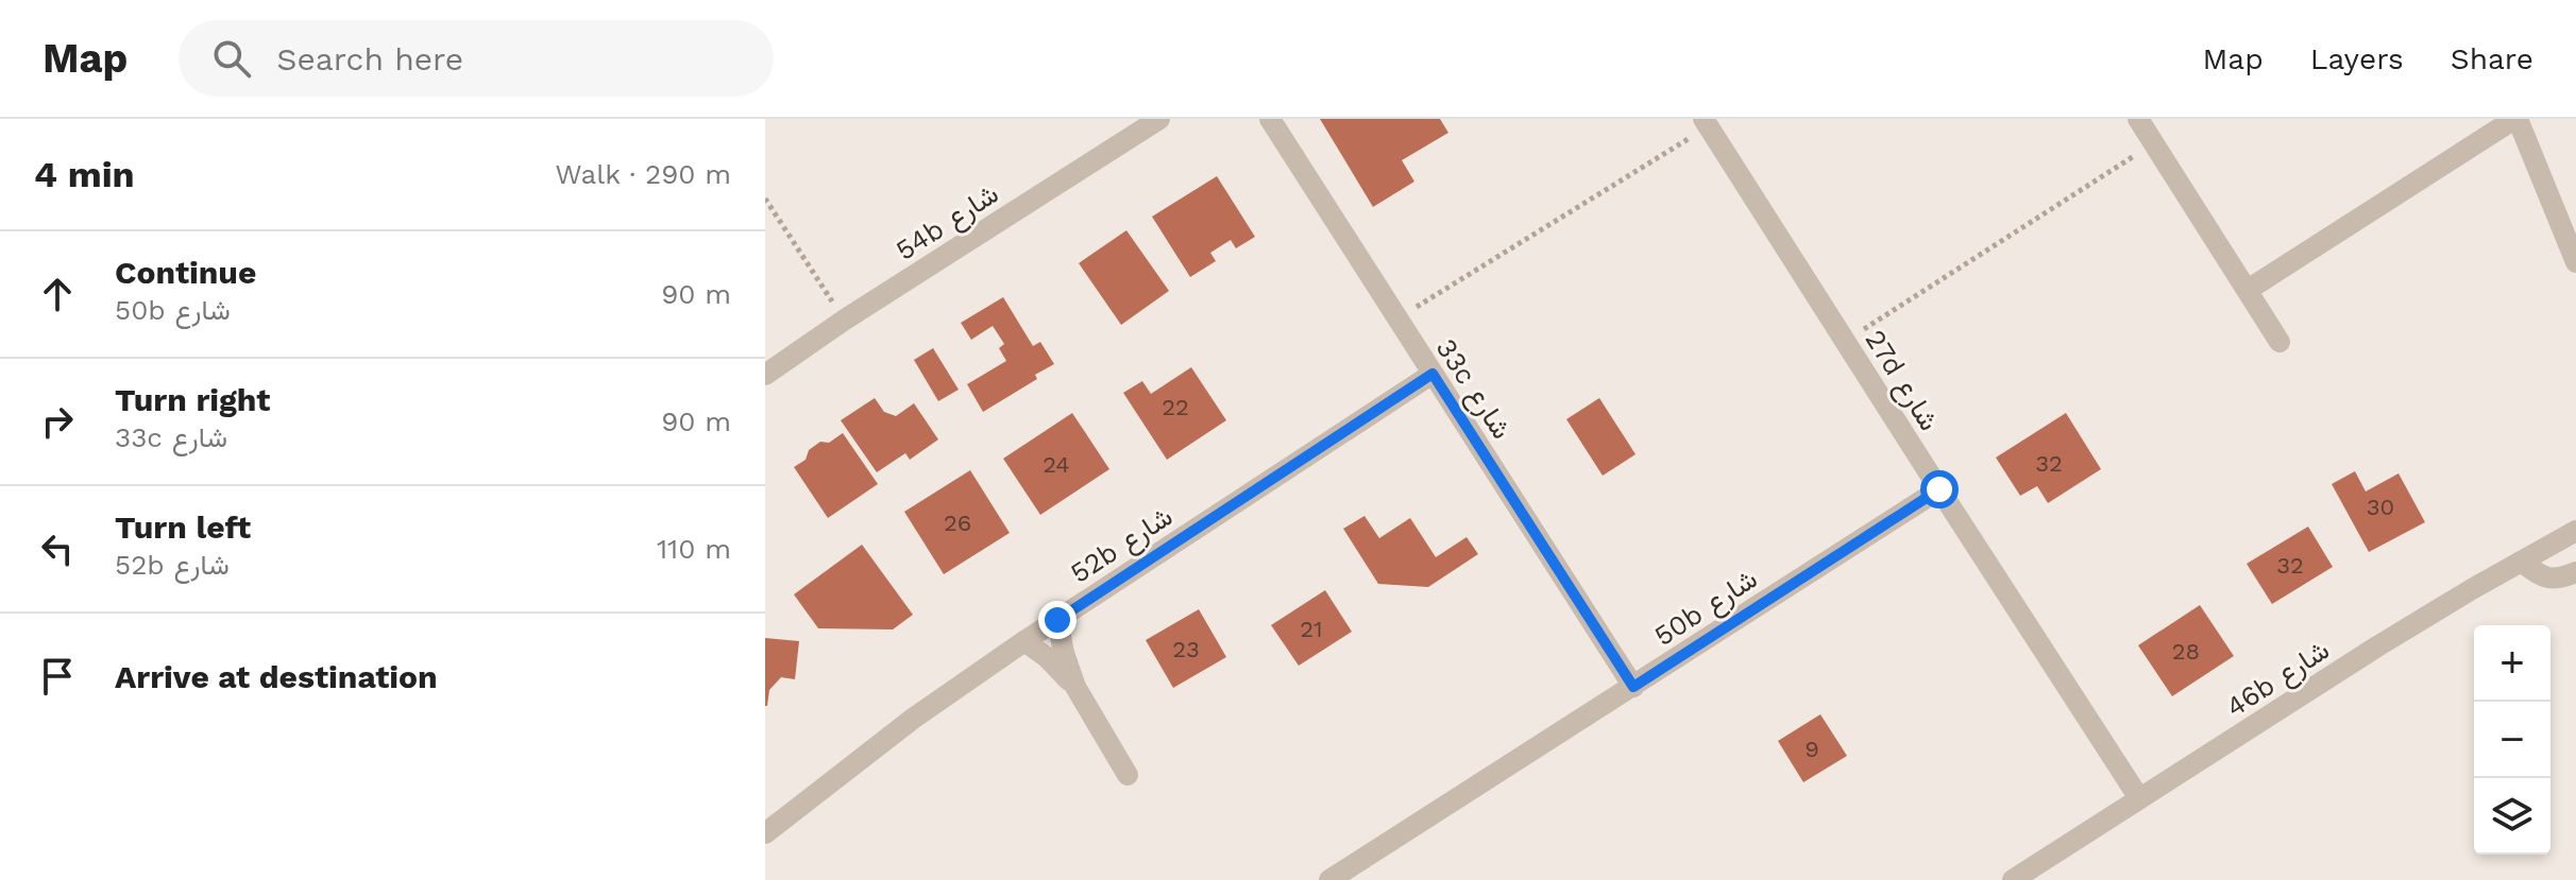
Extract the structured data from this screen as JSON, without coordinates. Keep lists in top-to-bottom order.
{
  "streets": {
    "street": [
      "54b شارع",
      "27d شارع",
      "33c شارع",
      "52b شارع",
      "50b شارع",
      "46b شارع"
    ]
  },
  "crossings": [
    ["27d شارع", "50b شارع"],
    ["27d شارع", "46b شارع"],
    ["33c شارع", "52b شارع"],
    ["33c شارع", "50b شارع"]
  ],
  "house_numbers": [
    "22",
    "32",
    "24",
    "30",
    "26",
    "32",
    "21",
    "23",
    "28",
    "9"
  ],
  "page": {
    "header": "Map",
    "search": "Search here",
    "nav": ["Map", "Layers", "Share"],
    "heading": ["4 min", "Walk · 290 m"],
    "list": [
      ["Continue", "50b شارع", "90 m"],
      ["Turn right", "33c شارع", "90 m"],
      ["Turn left", "52b شارع", "110 m"],
      "Arrive at destination"
    ],
    "map_buttons": ["+", "−"]
  }
}
